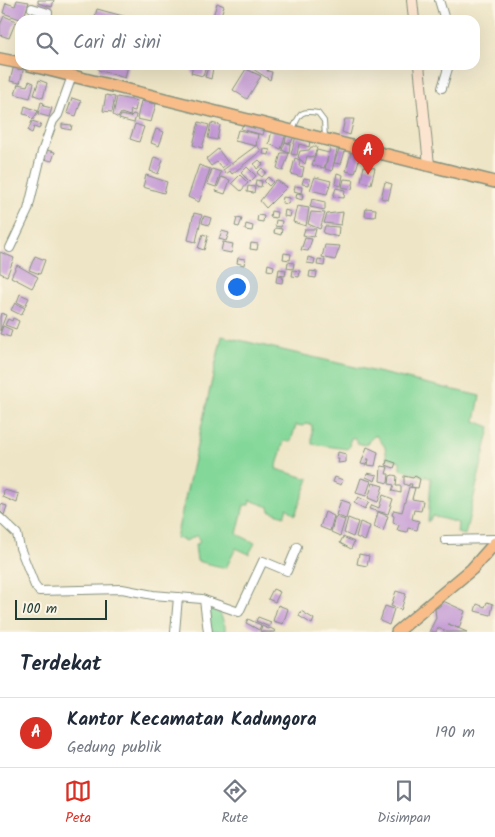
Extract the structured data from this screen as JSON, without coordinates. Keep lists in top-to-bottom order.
{
  "scale_bar": "100 m",
  "page": {
    "search": "Cari di sini",
    "pins": "A",
    "scale": "100 m",
    "heading": "Terdekat",
    "list": [
      {
        "mark": "A",
        "name": "Kantor Kecamatan Kadungora",
        "note": "Gedung publik",
        "value": "190 m"
      }
    ],
    "nav": ["Peta", "Rute", "Disimpan"]
  }
}
